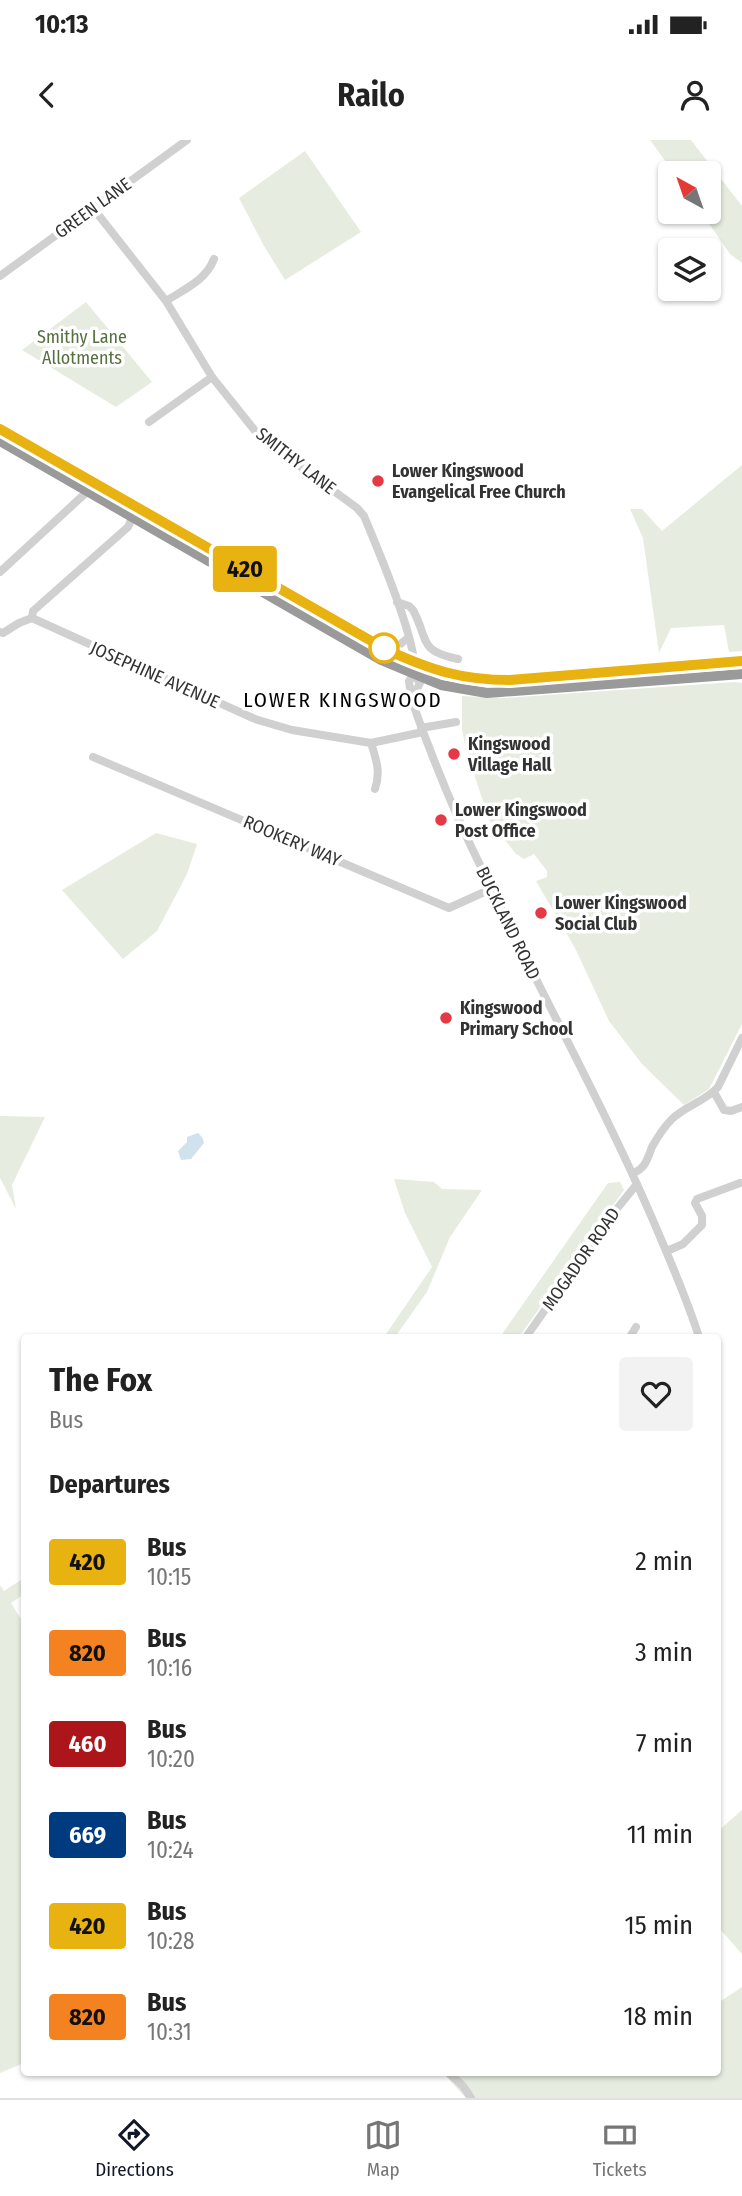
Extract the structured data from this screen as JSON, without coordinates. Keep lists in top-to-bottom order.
{
  "streets": {
    "street": [
      "GREEN LANE",
      "SMITHY LANE",
      "JOSEPHINE AVENUE",
      "ROOKERY WAY",
      "BUCKLAND ROAD",
      "MOGADOR ROAD"
    ]
  },
  "crossings": [
    ["GREEN LANE", "SMITHY LANE"],
    ["SMITHY LANE", "BUCKLAND ROAD"],
    ["JOSEPHINE AVENUE", "BUCKLAND ROAD"],
    ["ROOKERY WAY", "BUCKLAND ROAD"],
    ["BUCKLAND ROAD", "MOGADOR ROAD"]
  ],
  "districts": ["LOWER KINGSWOOD"],
  "parks": ["Smithy Lane Allotments"],
  "places": [
    "Lower Kingswood Evangelical Free Church",
    "Kingswood Village Hall",
    "Lower Kingswood Post Office",
    "Lower Kingswood Social Club",
    "Kingswood Primary School"
  ],
  "lines": ["bus line 420"],
  "north": "top left",
  "page": {
    "status": "10:13",
    "header": "Railo",
    "on_map": "420",
    "heading": [
      ["The Fox", "Bus"],
      "Departures"
    ],
    "list": [
      {
        "mark": "420",
        "name": "Bus",
        "note": "10:15",
        "value": "2 min"
      },
      {
        "mark": "820",
        "name": "Bus",
        "note": "10:16",
        "value": "3 min"
      },
      {
        "mark": "460",
        "name": "Bus",
        "note": "10:20",
        "value": "7 min"
      },
      {
        "mark": "669",
        "name": "Bus",
        "note": "10:24",
        "value": "11 min"
      },
      {
        "mark": "420",
        "name": "Bus",
        "note": "10:28",
        "value": "15 min"
      },
      {
        "mark": "820",
        "name": "Bus",
        "note": "10:31",
        "value": "18 min"
      }
    ],
    "tabs": ["Directions", "Map", "Tickets"]
  }
}
